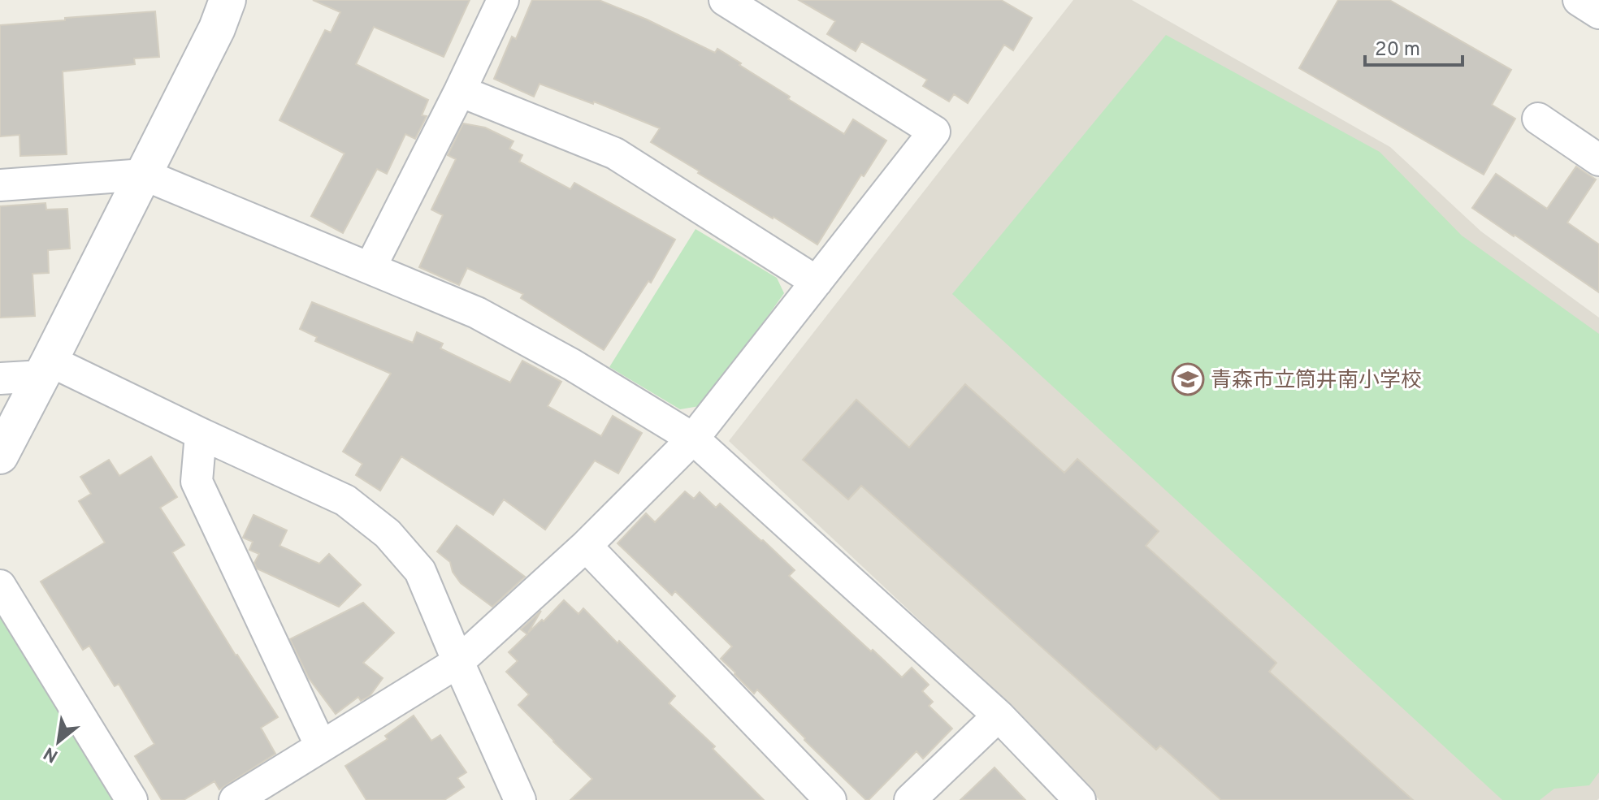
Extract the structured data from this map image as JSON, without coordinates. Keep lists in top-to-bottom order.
{
  "places": {
    "school or university": ["青森市立筒井南小学校"]
  },
  "scale_bar": "20 m",
  "north": "bottom left"
}
